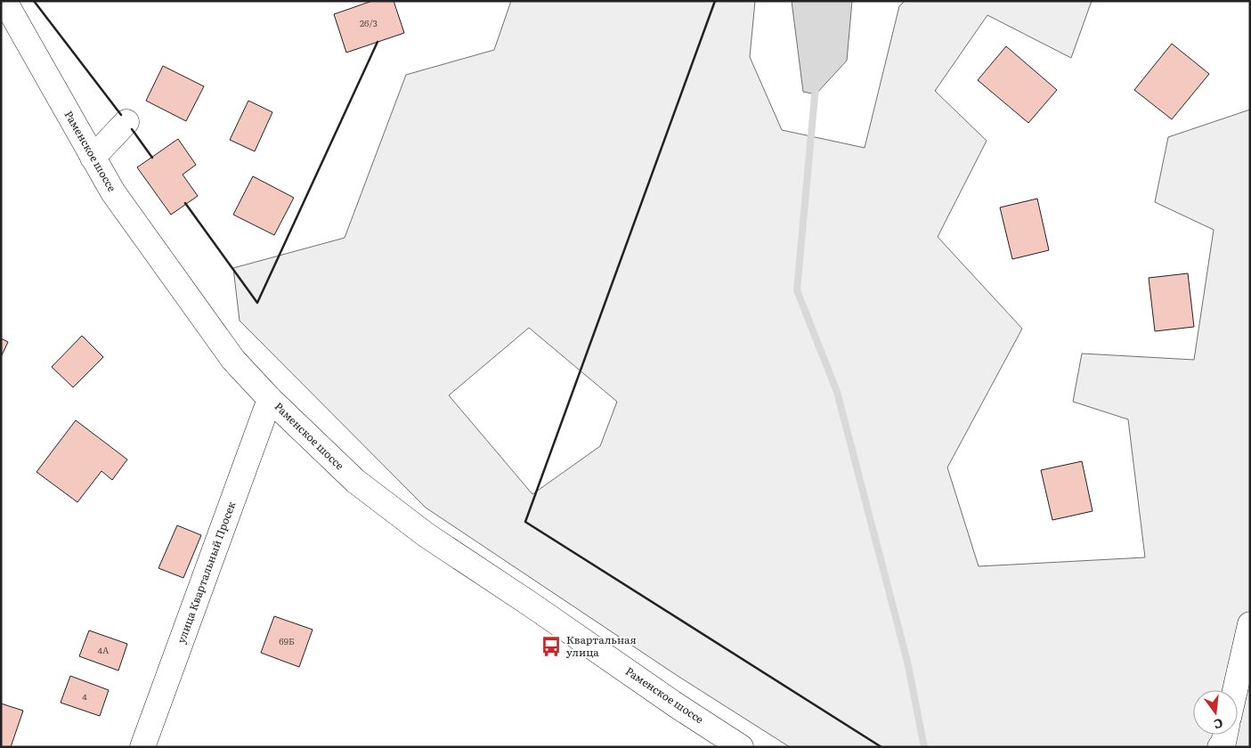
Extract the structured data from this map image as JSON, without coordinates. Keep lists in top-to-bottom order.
{
  "streets": {
    "main road": ["Раменское шоссе", "улица Квартальный Просек"]
  },
  "crossings": [
    ["Раменское шоссе", "улица Квартальный Просек"]
  ],
  "places": {
    "bus stop": ["Квартальная улица"]
  },
  "house_numbers": [
    "26/3",
    "69Б",
    "4А",
    "4"
  ],
  "north": "bottom"
}
